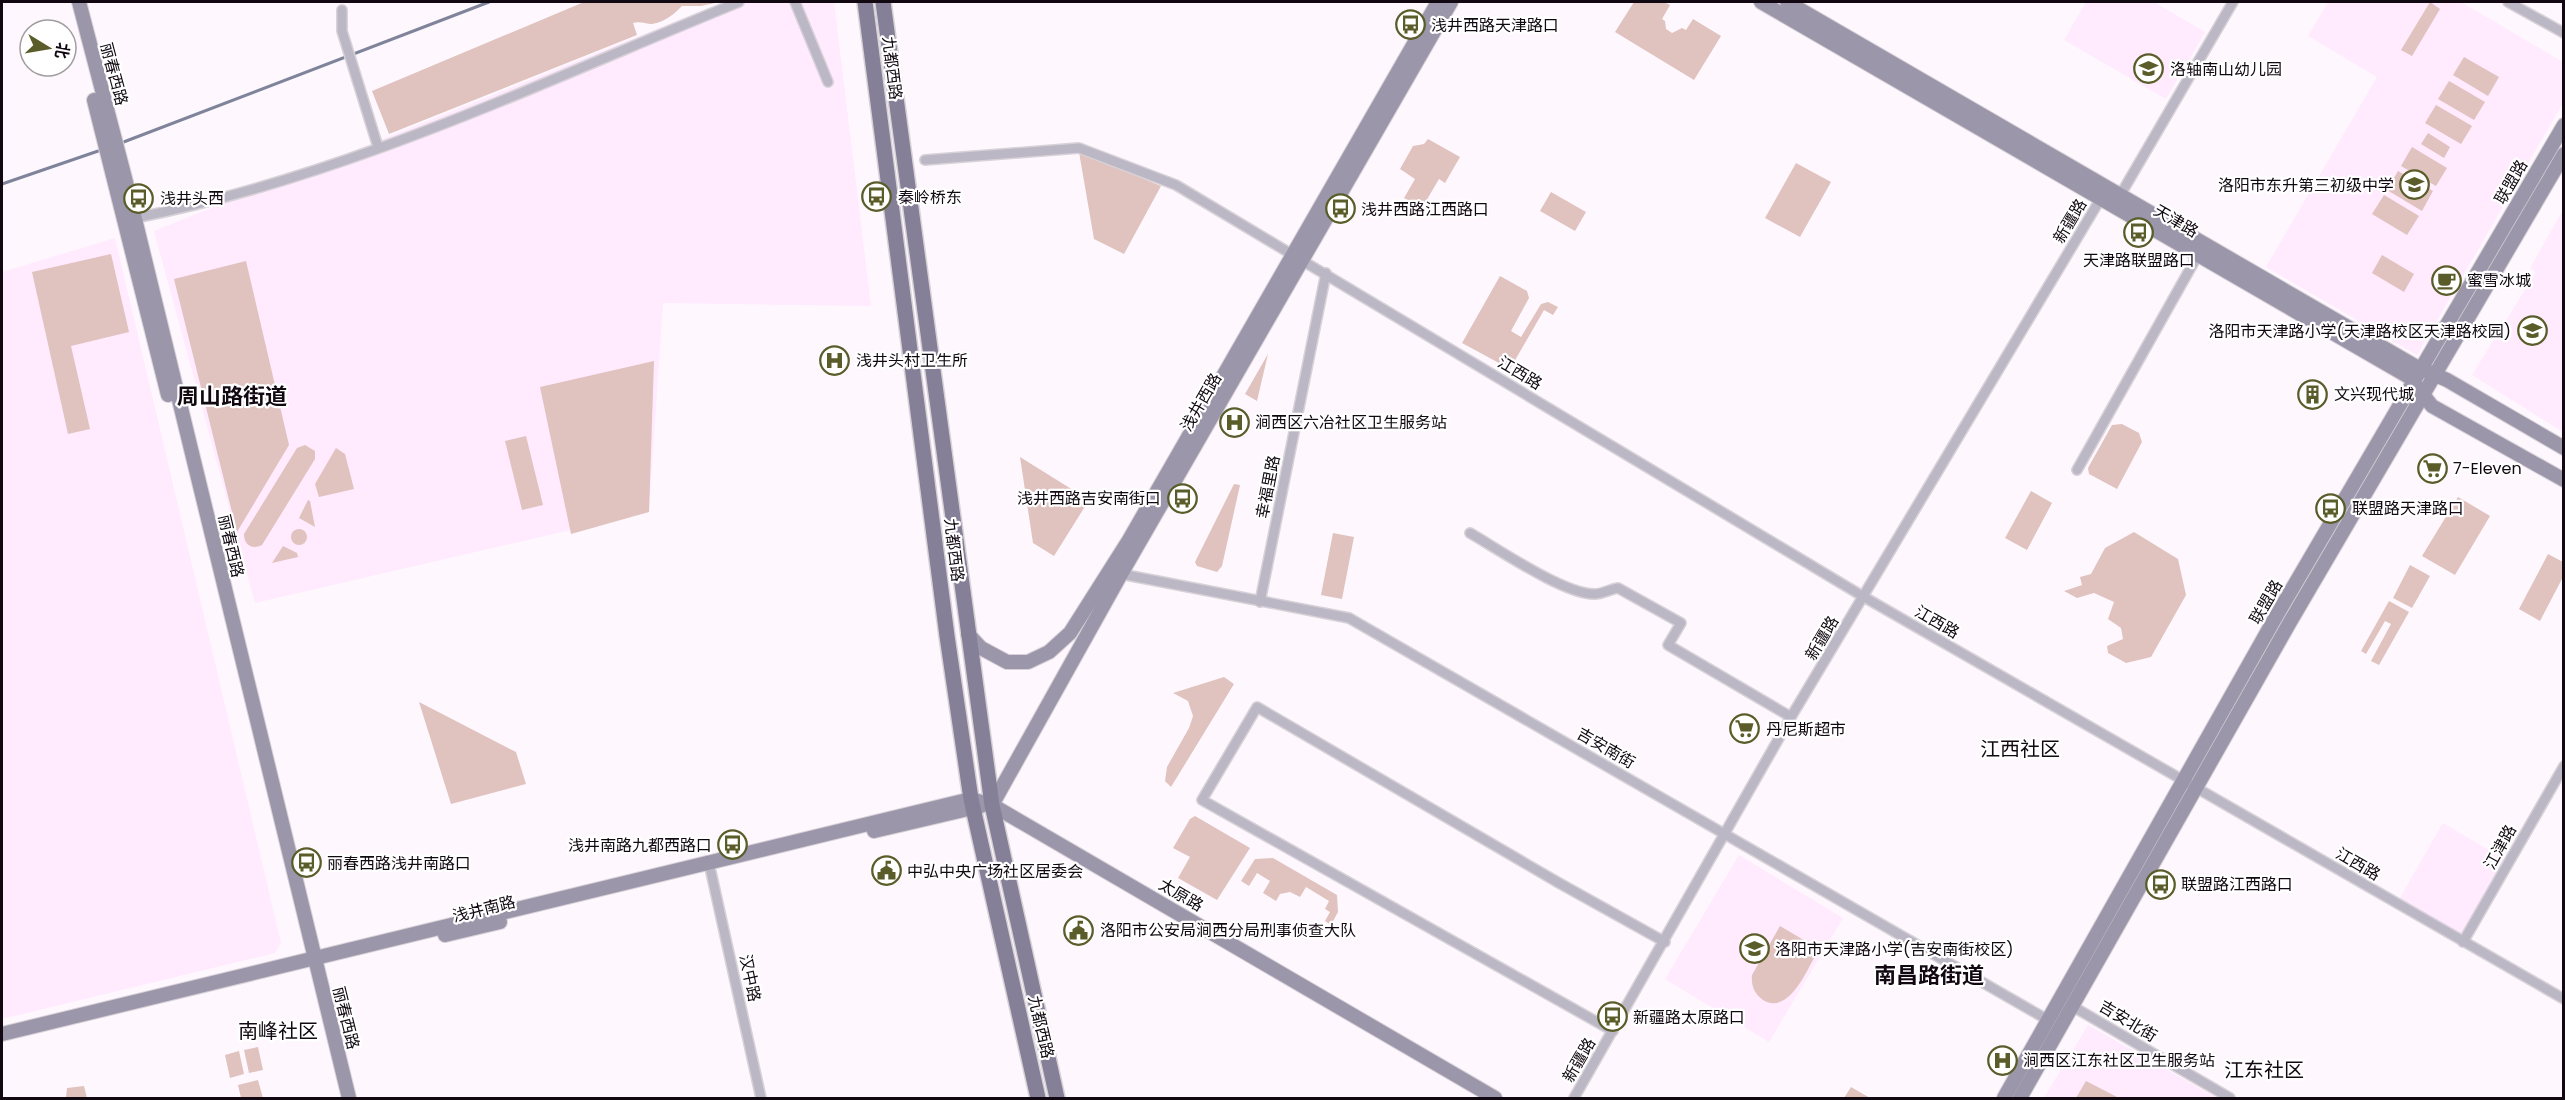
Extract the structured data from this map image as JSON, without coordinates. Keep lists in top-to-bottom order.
{
  "streets": {
    "main road": [
      "九都西路",
      "丽春西路",
      "联盟路",
      "天津路",
      "浅井西路",
      "太原路",
      "浅井南路"
    ],
    "street": [
      "新疆路",
      "江西路",
      "幸福里路",
      "吉安南街",
      "江津路",
      "汉中路",
      "吉安北街"
    ]
  },
  "crossings": [
    ["九都西路", "浅井西路"],
    ["九都西路", "太原路"],
    ["九都西路", "浅井南路"],
    ["丽春西路", "浅井南路"],
    ["联盟路", "天津路"],
    ["联盟路", "江西路"],
    ["联盟路", "吉安南街"],
    ["联盟路", "吉安北街"],
    ["新疆路", "天津路"],
    ["新疆路", "江西路"],
    ["新疆路", "吉安南街"],
    ["江西路", "浅井西路"],
    ["江西路", "幸福里路"],
    ["江西路", "江津路"],
    ["浅井西路", "吉安南街"],
    ["浅井西路", "太原路"],
    ["幸福里路", "吉安南街"],
    ["太原路", "浅井南路"],
    ["浅井南路", "汉中路"]
  ],
  "districts": [
    "周山路街道",
    "江西社区",
    "南昌路街道",
    "南峰社区",
    "江东社区"
  ],
  "places": {
    "bus stop": [
      "浅井西路天津路口",
      "秦岭桥东",
      "浅井头西",
      "浅井西路江西路口",
      "天津路联盟路口",
      "浅井西路吉安南街口",
      "联盟路天津路口",
      "浅井南路九都西路口",
      "丽春西路浅井南路口",
      "联盟路江西路口",
      "新疆路太原路口"
    ],
    "school or university": [
      "洛轴南山幼儿园",
      "洛阳市东升第三初级中学",
      "洛阳市天津路小学(天津路校区天津路校园)",
      "洛阳市天津路小学(吉安南街校区)"
    ],
    "cafe": ["蜜雪冰城"],
    "hospital": ["浅井头村卫生所", "涧西区六冶社区卫生服务站", "涧西区江东社区卫生服务站"],
    "building": ["文兴现代城"],
    "supermarket": ["7-Eleven", "丹尼斯超市"],
    "public building": ["中弘中央广场社区居委会", "洛阳市公安局涧西分局刑事侦查大队"]
  },
  "north": "right"
}
